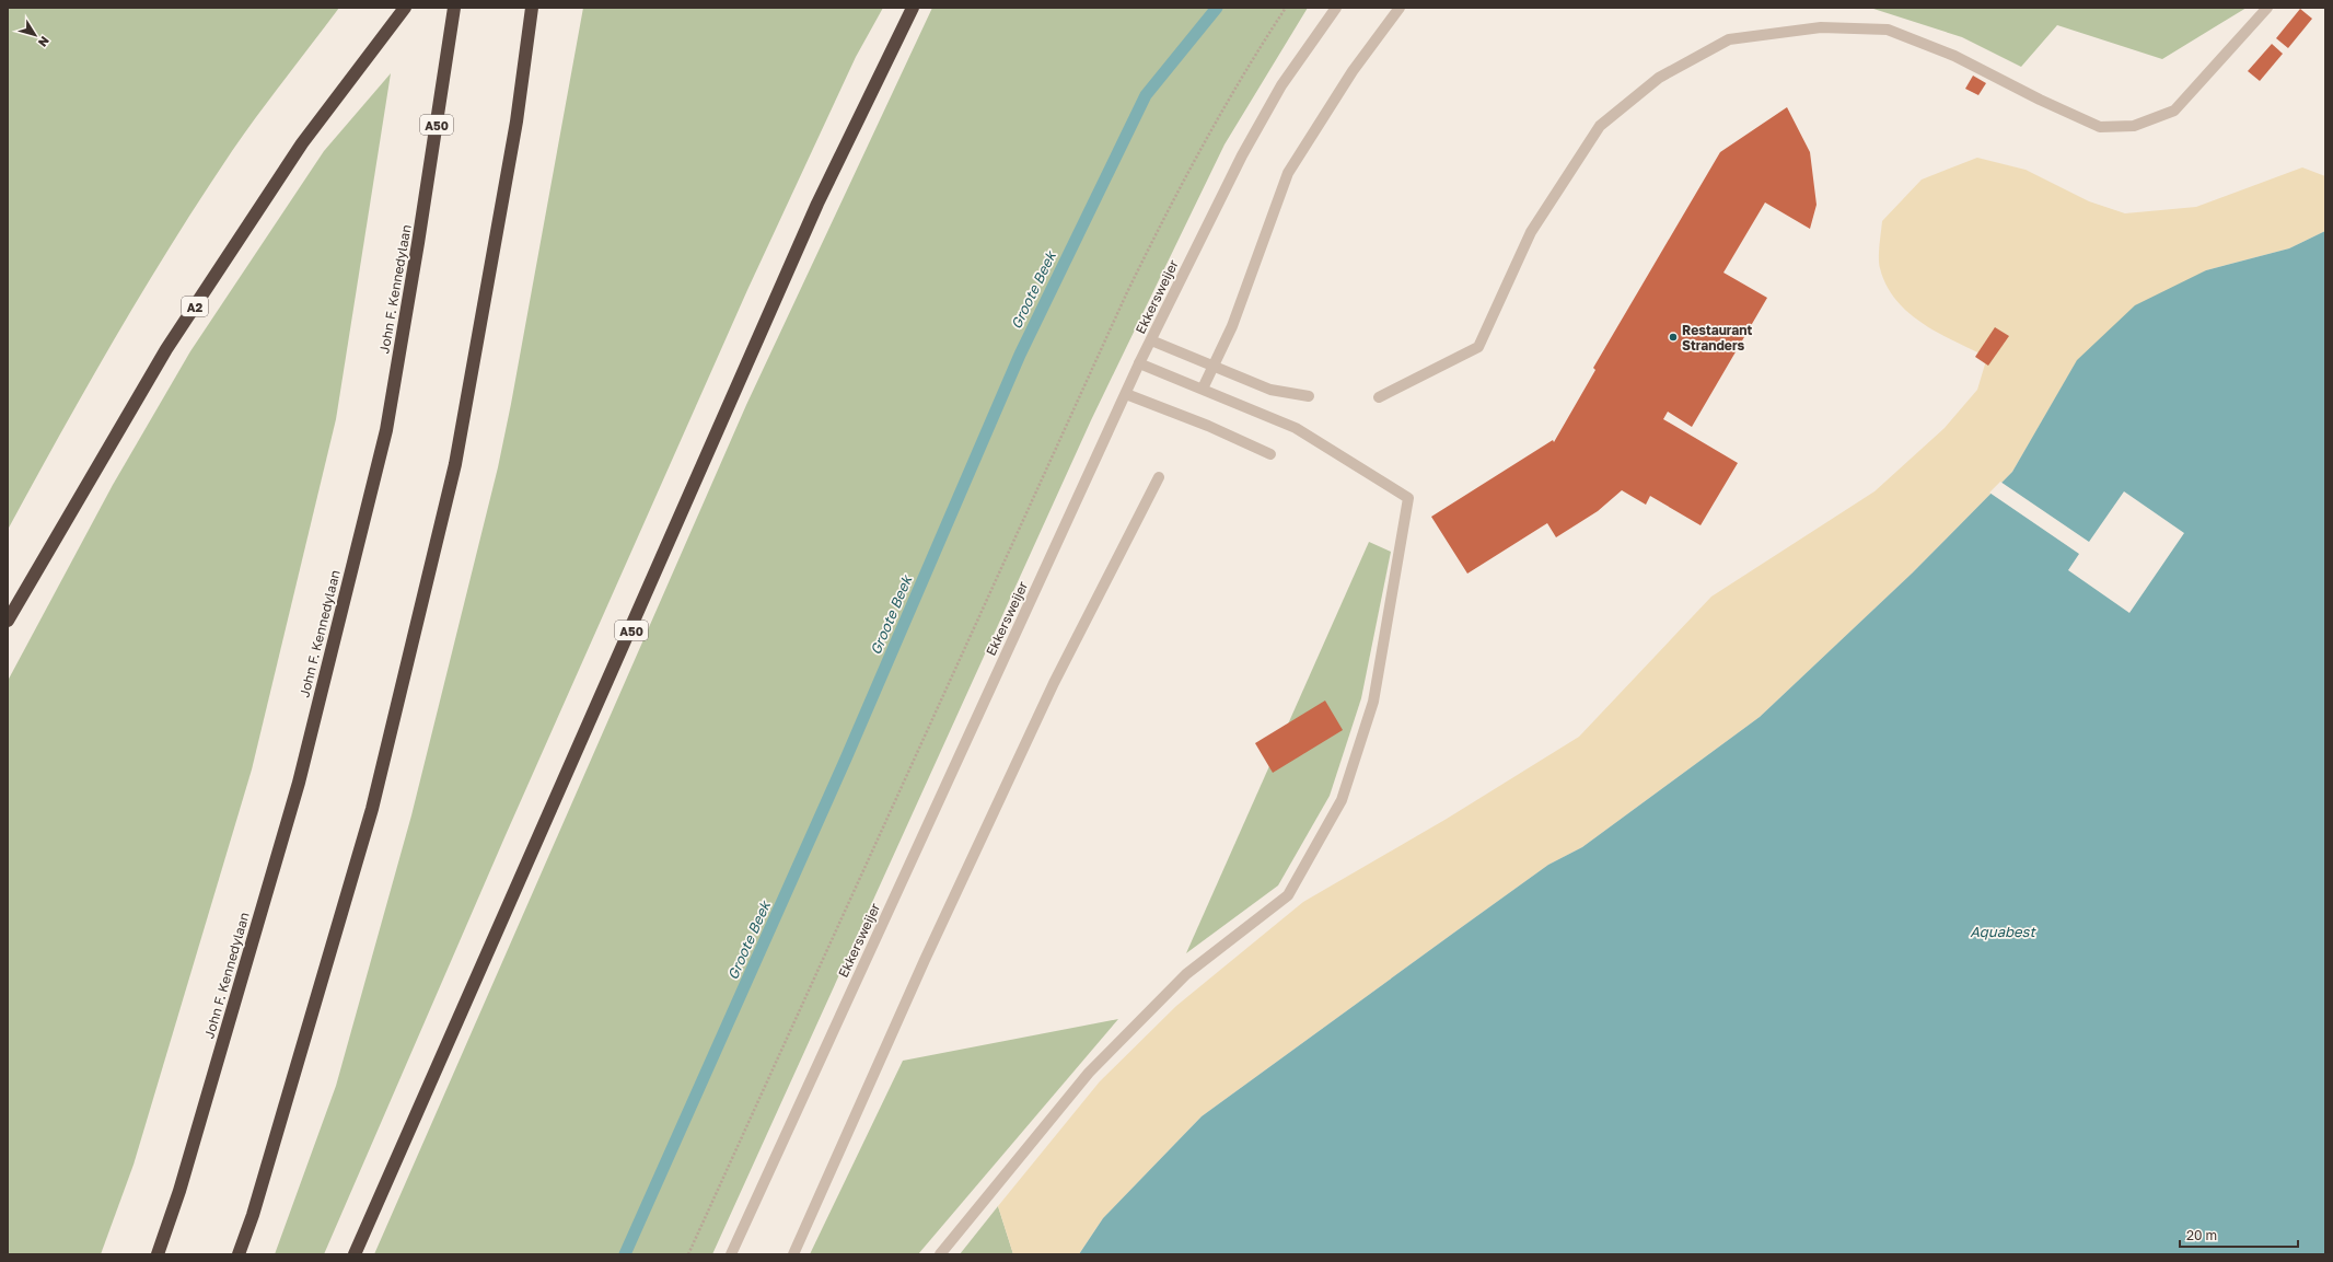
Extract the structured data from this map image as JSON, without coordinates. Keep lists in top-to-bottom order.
{
  "streets": {
    "highway": ["A50", "John F. Kennedylaan", "A2"],
    "street": ["Ekkersweijer"]
  },
  "water": ["Groote Beek", "Aquabest"],
  "places": ["Restaurant Stranders"],
  "scale_bar": "20 m",
  "north": "bottom right"
}
